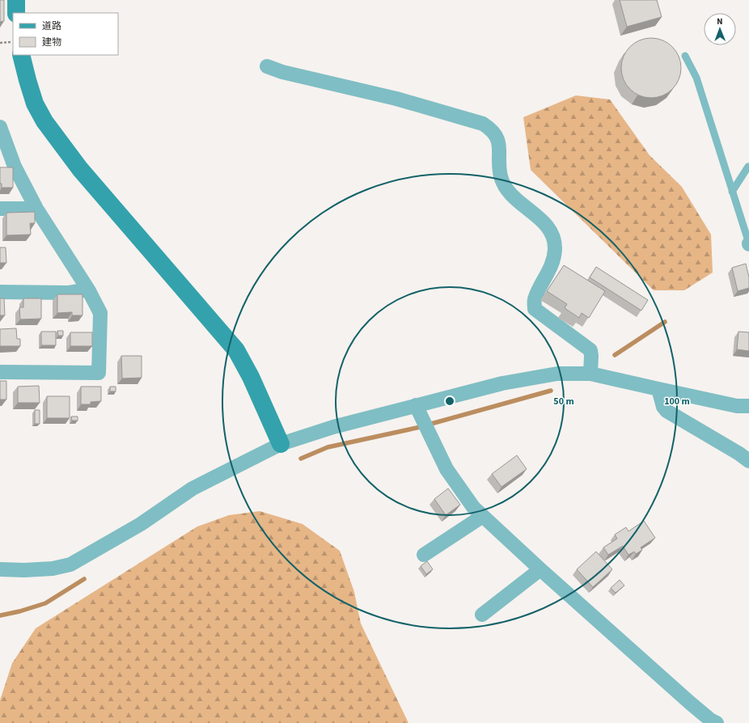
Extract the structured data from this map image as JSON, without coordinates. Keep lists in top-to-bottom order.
{
  "legend": ["道路", "建物"],
  "north": "top",
  "rings": ["50 m", "100 m"]
}
